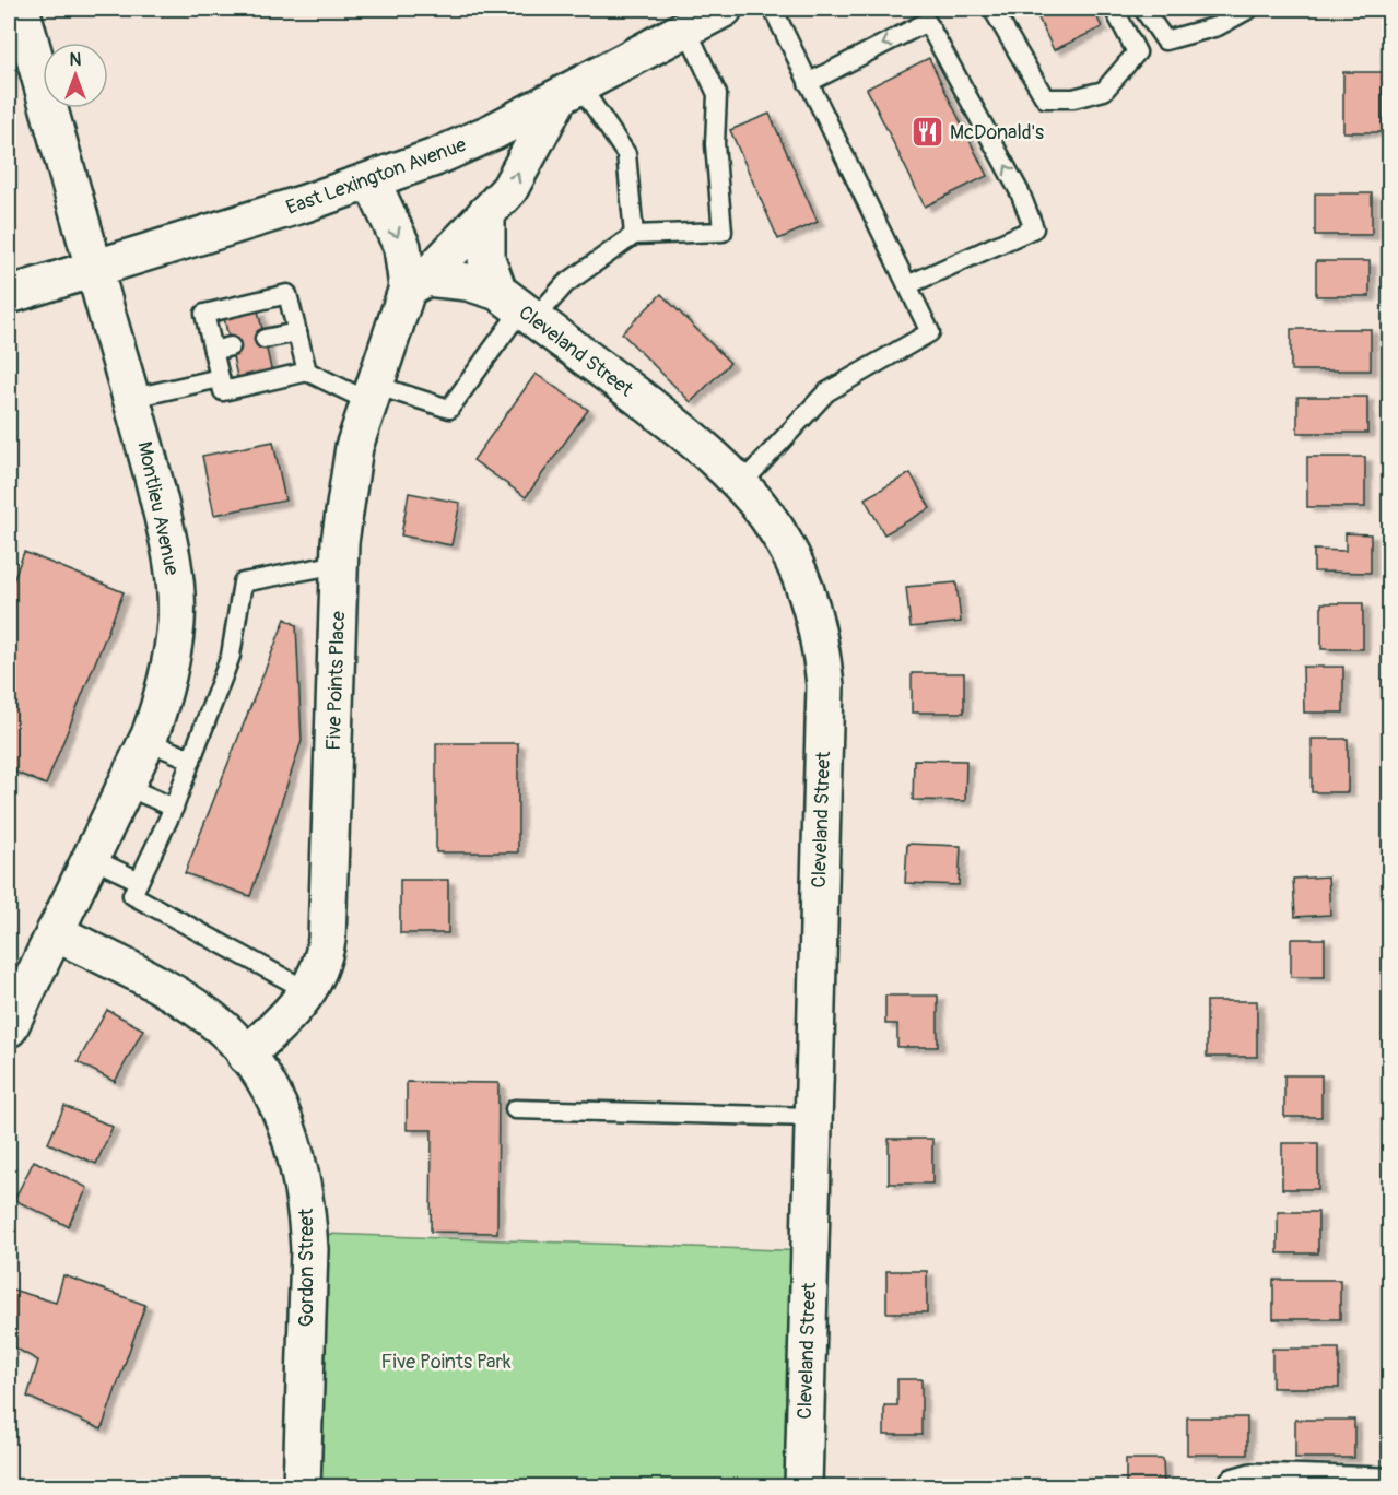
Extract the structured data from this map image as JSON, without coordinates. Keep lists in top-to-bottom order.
{
  "streets": {
    "street": [
      "East Lexington Avenue",
      "Cleveland Street",
      "Montlieu Avenue",
      "Five Points Place",
      "Gordon Street"
    ]
  },
  "crossings": [
    ["East Lexington Avenue", "Montlieu Avenue"],
    ["East Lexington Avenue", "Five Points Place"],
    ["Cleveland Street", "Five Points Place"],
    ["Montlieu Avenue", "Gordon Street"],
    ["Five Points Place", "Gordon Street"]
  ],
  "parks": ["Five Points Park"],
  "places": {
    "restaurant": ["McDonald's"]
  },
  "north": "top"
}
